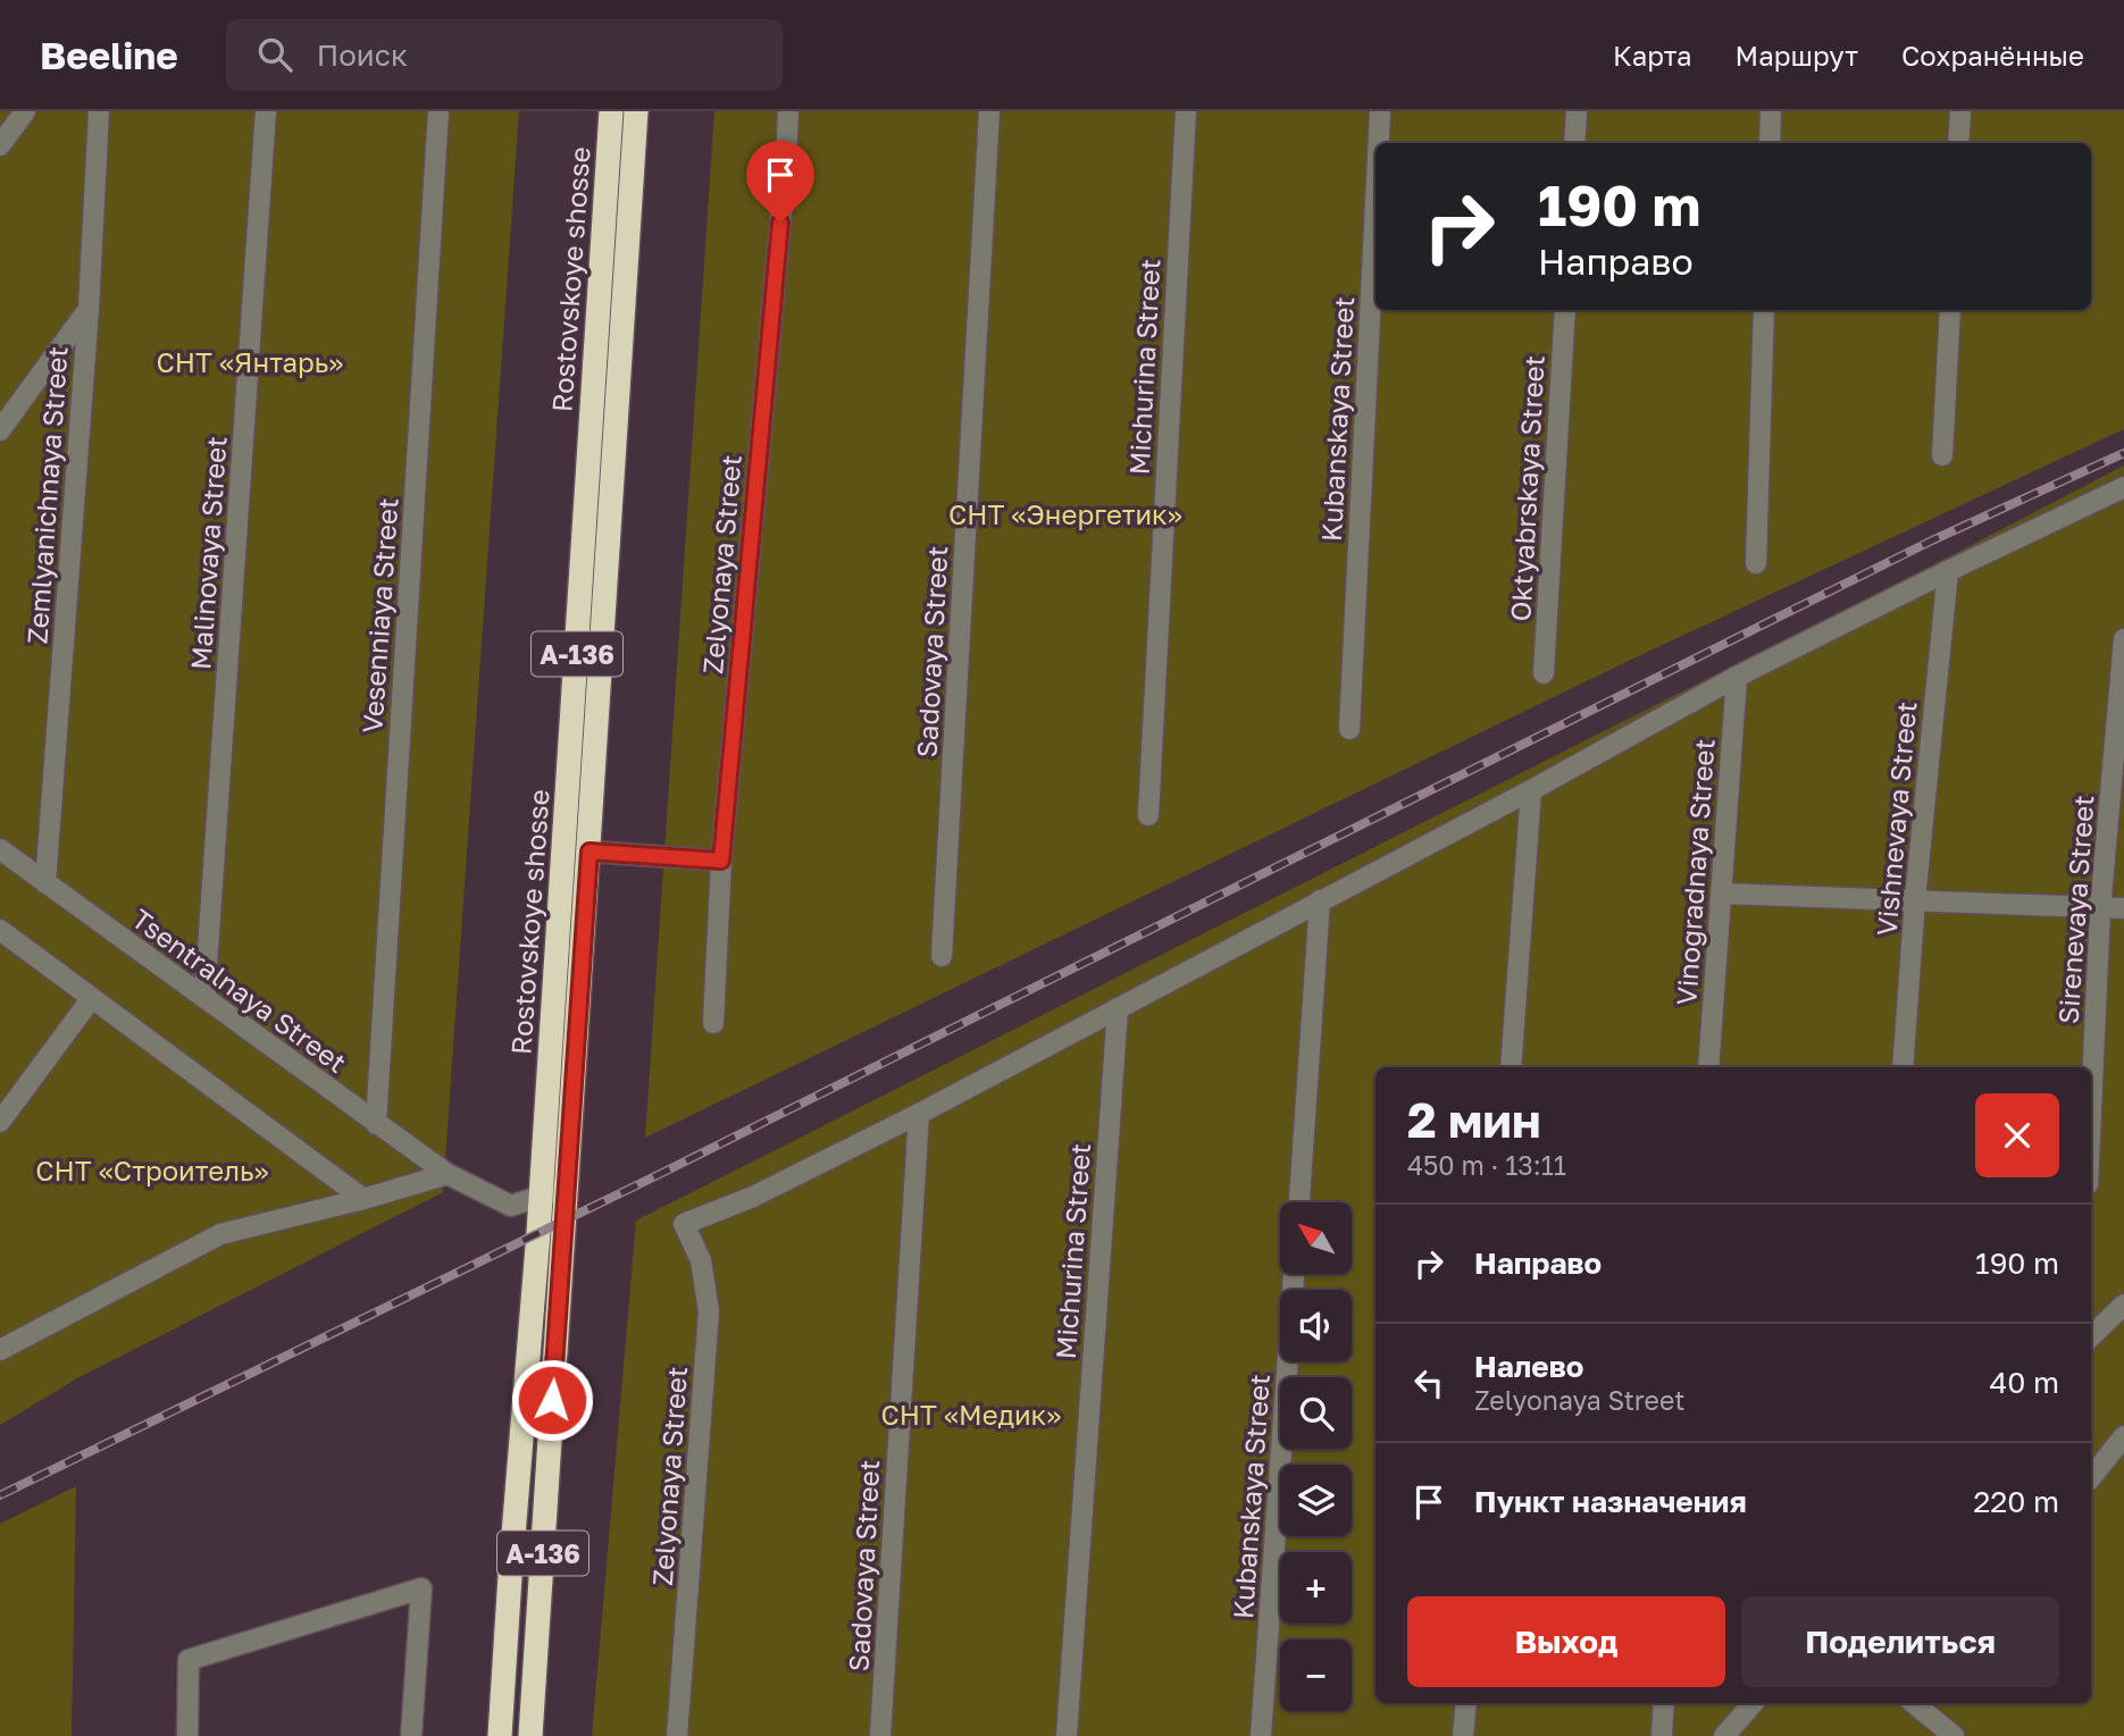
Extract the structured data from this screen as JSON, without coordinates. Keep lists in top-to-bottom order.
{
  "streets": {
    "highway": ["Rostovskoye shosse", "А-136"],
    "street": [
      "Michurina Street",
      "Kubanskaya Street",
      "Oktyabrskaya Street",
      "Zemlyanichnaya Street",
      "Malinovaya Street",
      "Zelyonaya Street",
      "Vesenniaya Street",
      "Sadovaya Street",
      "Vishnevaya Street",
      "Vinogradnaya Street",
      "Sirenevaya Street",
      "Tsentralnaya Street"
    ]
  },
  "crossings": [
    ["Rostovskoye shosse", "Tsentralnaya Street"],
    ["Zemlyanichnaya Street", "Tsentralnaya Street"],
    ["Malinovaya Street", "Tsentralnaya Street"],
    ["Zelyonaya Street", "Sadovaya Street"],
    ["Vesenniaya Street", "Tsentralnaya Street"]
  ],
  "parks": [
    "СНТ «Янтарь»",
    "СНТ «Энергетик»",
    "СНТ «Строитель»",
    "СНТ «Медик»"
  ],
  "north": "top left",
  "page": {
    "header": "Beeline",
    "search": "Поиск",
    "nav": ["Карта", "Маршрут", "Сохранённые"],
    "turn": ["190 m", "Направо"],
    "heading": ["2 мин", "450 m · 13:11"],
    "map_buttons": ["+", "−"],
    "list": [
      {
        "name": "Направо",
        "value": "190 m"
      },
      {
        "name": "Налево",
        "note": "Zelyonaya Street",
        "value": "40 m"
      },
      {
        "name": "Пункт назначения",
        "value": "220 m"
      }
    ],
    "buttons": ["Выход", "Поделиться"]
  }
}
